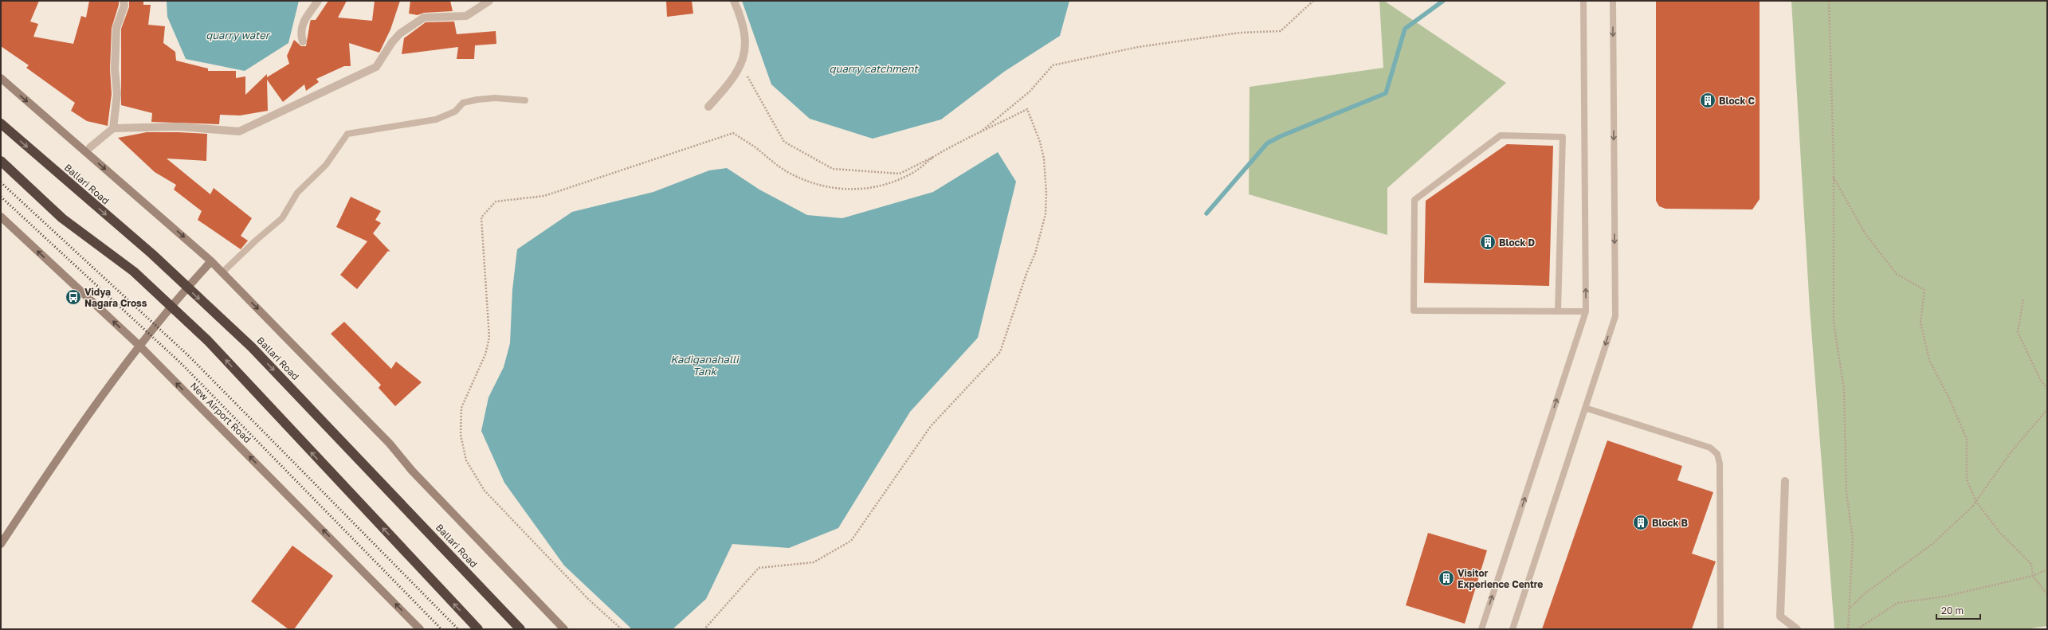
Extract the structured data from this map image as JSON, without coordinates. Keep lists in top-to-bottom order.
{
  "streets": {
    "highway": ["Ballari Road"],
    "street": ["New Airport Road"]
  },
  "one_way": ["New Airport Road"],
  "water": ["quarry water", "quarry catchment", "Kadiganahalli Tank"],
  "places": {
    "building": [
      "Block C",
      "Block D",
      "Block B",
      "Visitor Experience Centre"
    ],
    "bus stop": ["Vidya Nagara Cross"]
  },
  "scale_bar": "20 m"
}
